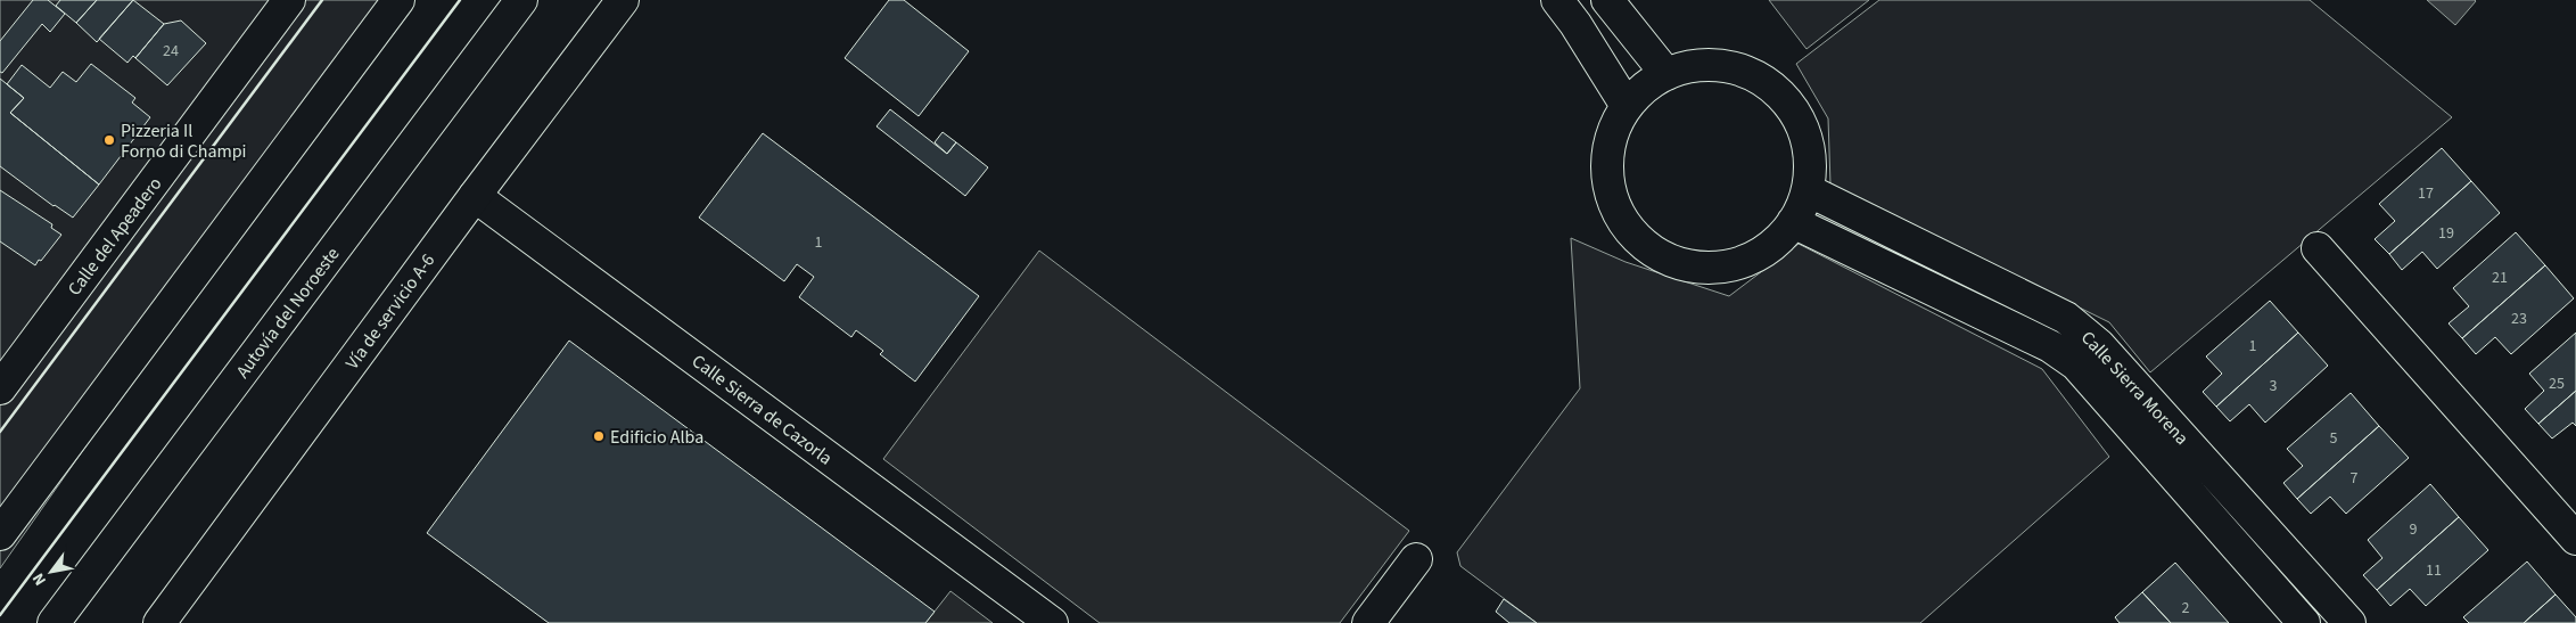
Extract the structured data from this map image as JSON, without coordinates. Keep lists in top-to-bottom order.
{
  "streets": {
    "main road": [
      "Calle del Apeadero",
      "Vía de servicio A-6",
      "Autovía del Noroeste",
      "Calle Sierra Morena",
      "Calle Sierra de Cazorla"
    ]
  },
  "crossings": [
    ["Vía de servicio A-6", "Calle Sierra de Cazorla"]
  ],
  "places": ["Pizzeria Il Forno di Champi", "Edificio Alba"],
  "house_numbers": [
    "24",
    "17",
    "19",
    "1",
    "21",
    "23",
    "1",
    "25",
    "3",
    "5",
    "7",
    "9",
    "11",
    "2"
  ],
  "north": "bottom left"
}
